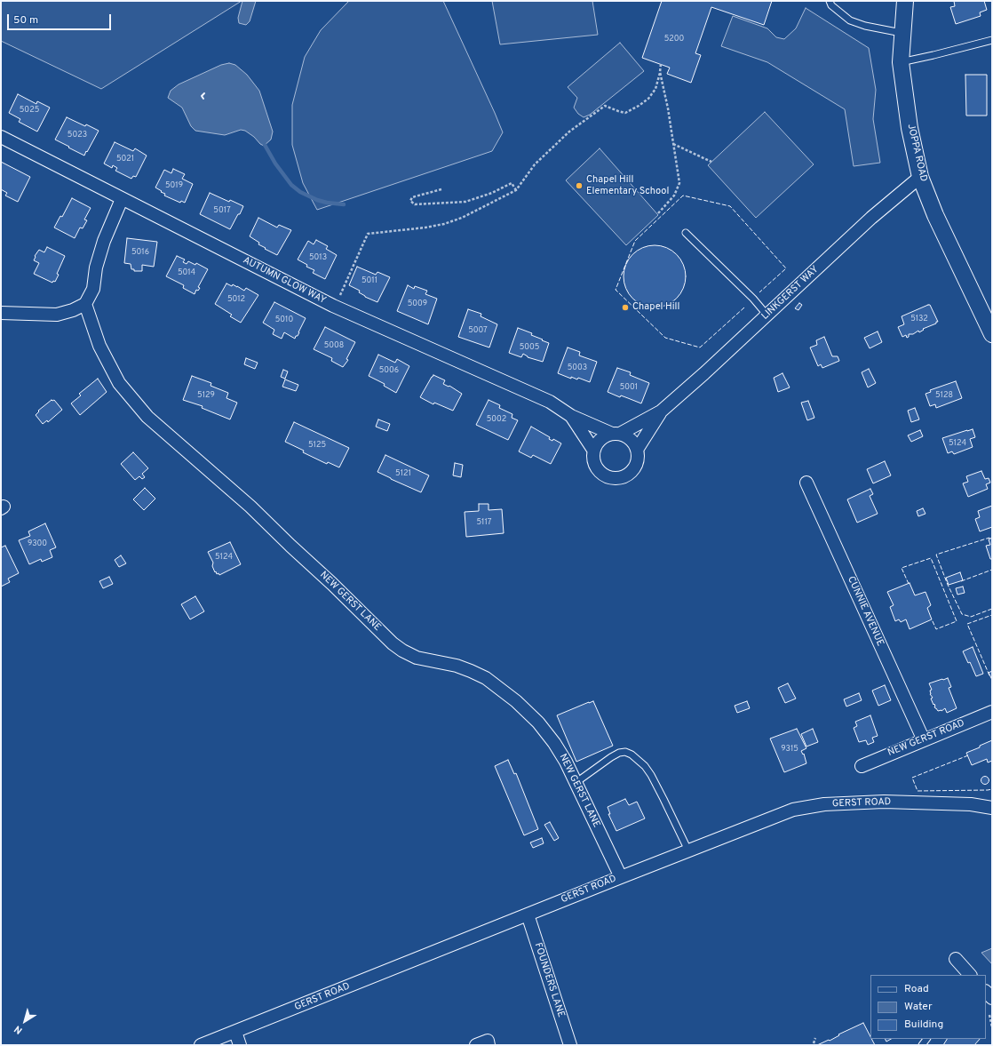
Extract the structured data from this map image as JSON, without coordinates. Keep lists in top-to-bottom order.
{
  "streets": {
    "street": [
      "JOPPA ROAD",
      "AUTUMN GLOW WAY",
      "LINKGERST WAY",
      "NEW GERST LANE",
      "CUNNIE AVENUE",
      "NEW GERST ROAD",
      "GERST ROAD",
      "FOUNDERS LANE"
    ]
  },
  "crossings": [
    ["JOPPA ROAD", "LINKGERST WAY"],
    ["AUTUMN GLOW WAY", "LINKGERST WAY"],
    ["NEW GERST LANE", "GERST ROAD"],
    ["CUNNIE AVENUE", "NEW GERST ROAD"],
    ["GERST ROAD", "FOUNDERS LANE"]
  ],
  "places": ["Chapel Hill Elementary School", "Chapel Hill"],
  "house_numbers": [
    "5200",
    "5025",
    "5023",
    "5021",
    "5019",
    "5017",
    "5016",
    "5013",
    "5014",
    "5011",
    "5012",
    "5009",
    "5132",
    "5010",
    "5007",
    "5008",
    "5005",
    "5003",
    "5006",
    "5001",
    "5129",
    "5128",
    "5002",
    "5124",
    "5125",
    "5121",
    "5117",
    "9300",
    "5124",
    "9315"
  ],
  "legend": ["Road", "Water", "Building"],
  "scale_bar": "50 m",
  "north": "bottom left"
}
